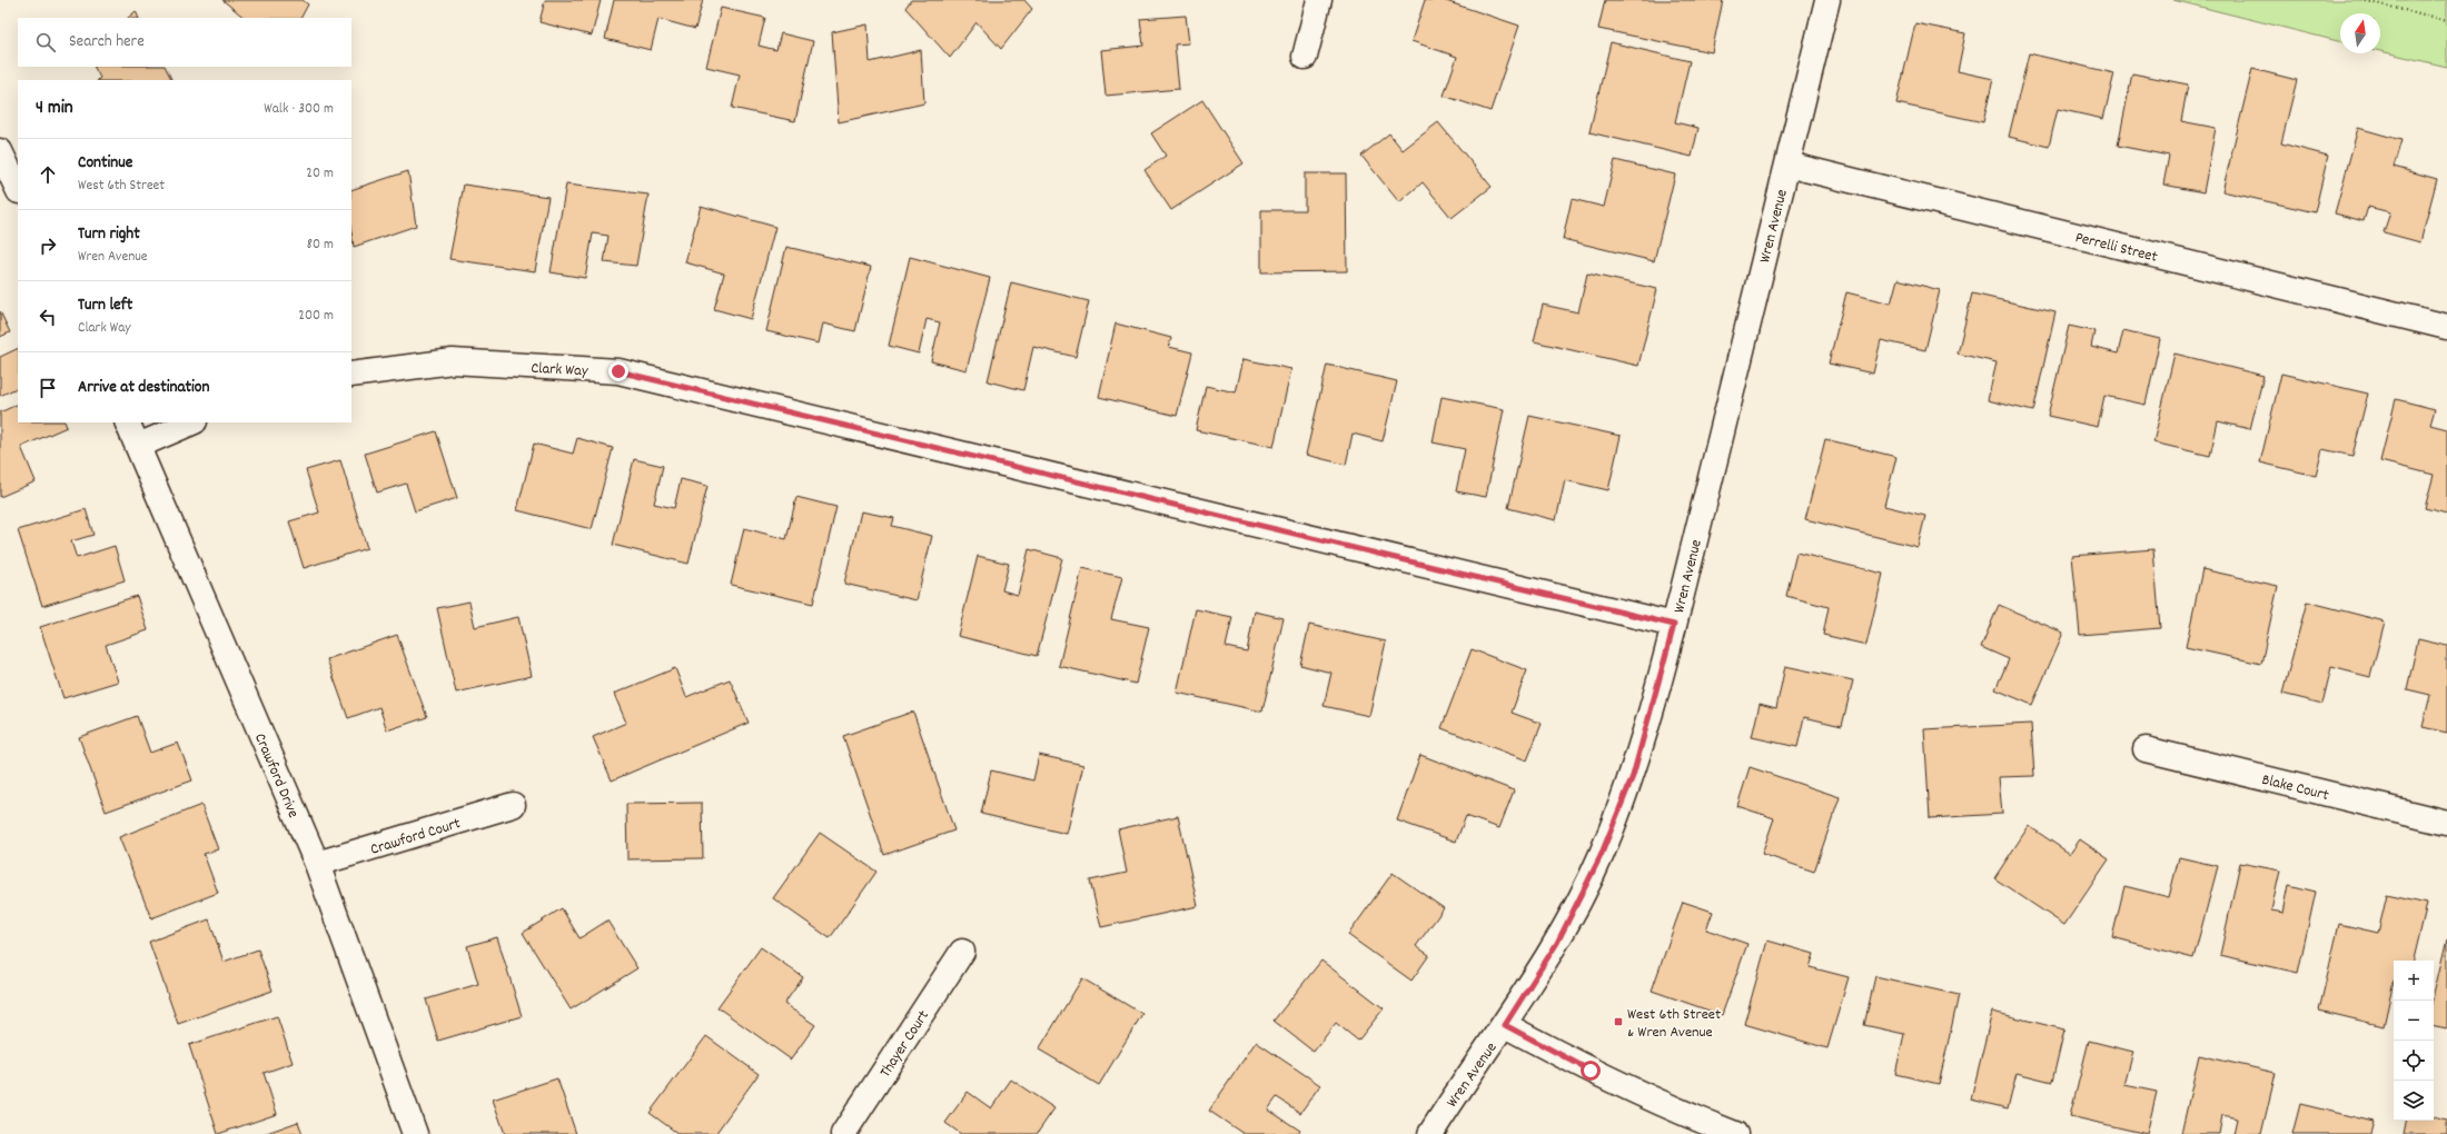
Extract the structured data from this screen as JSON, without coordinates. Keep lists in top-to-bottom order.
{
  "streets": {
    "street": [
      "Wren Avenue",
      "Perrelli Street",
      "Clark Way",
      "Crawford Drive",
      "Blake Court",
      "Crawford Court",
      "Thayer Court"
    ]
  },
  "crossings": [
    ["Wren Avenue", "Perrelli Street"],
    ["Wren Avenue", "Clark Way"],
    ["Crawford Drive", "Crawford Court"]
  ],
  "places": {
    "transit": ["West 6th Street & Wren Avenue"]
  },
  "north": "top",
  "page": {
    "search": "Search here",
    "heading": ["4 min", "Walk · 300 m"],
    "list": [
      ["Continue", "West 6th Street", "20 m"],
      ["Turn right", "Wren Avenue", "80 m"],
      ["Turn left", "Clark Way", "200 m"],
      "Arrive at destination"
    ],
    "map_buttons": ["+", "−"]
  }
}
